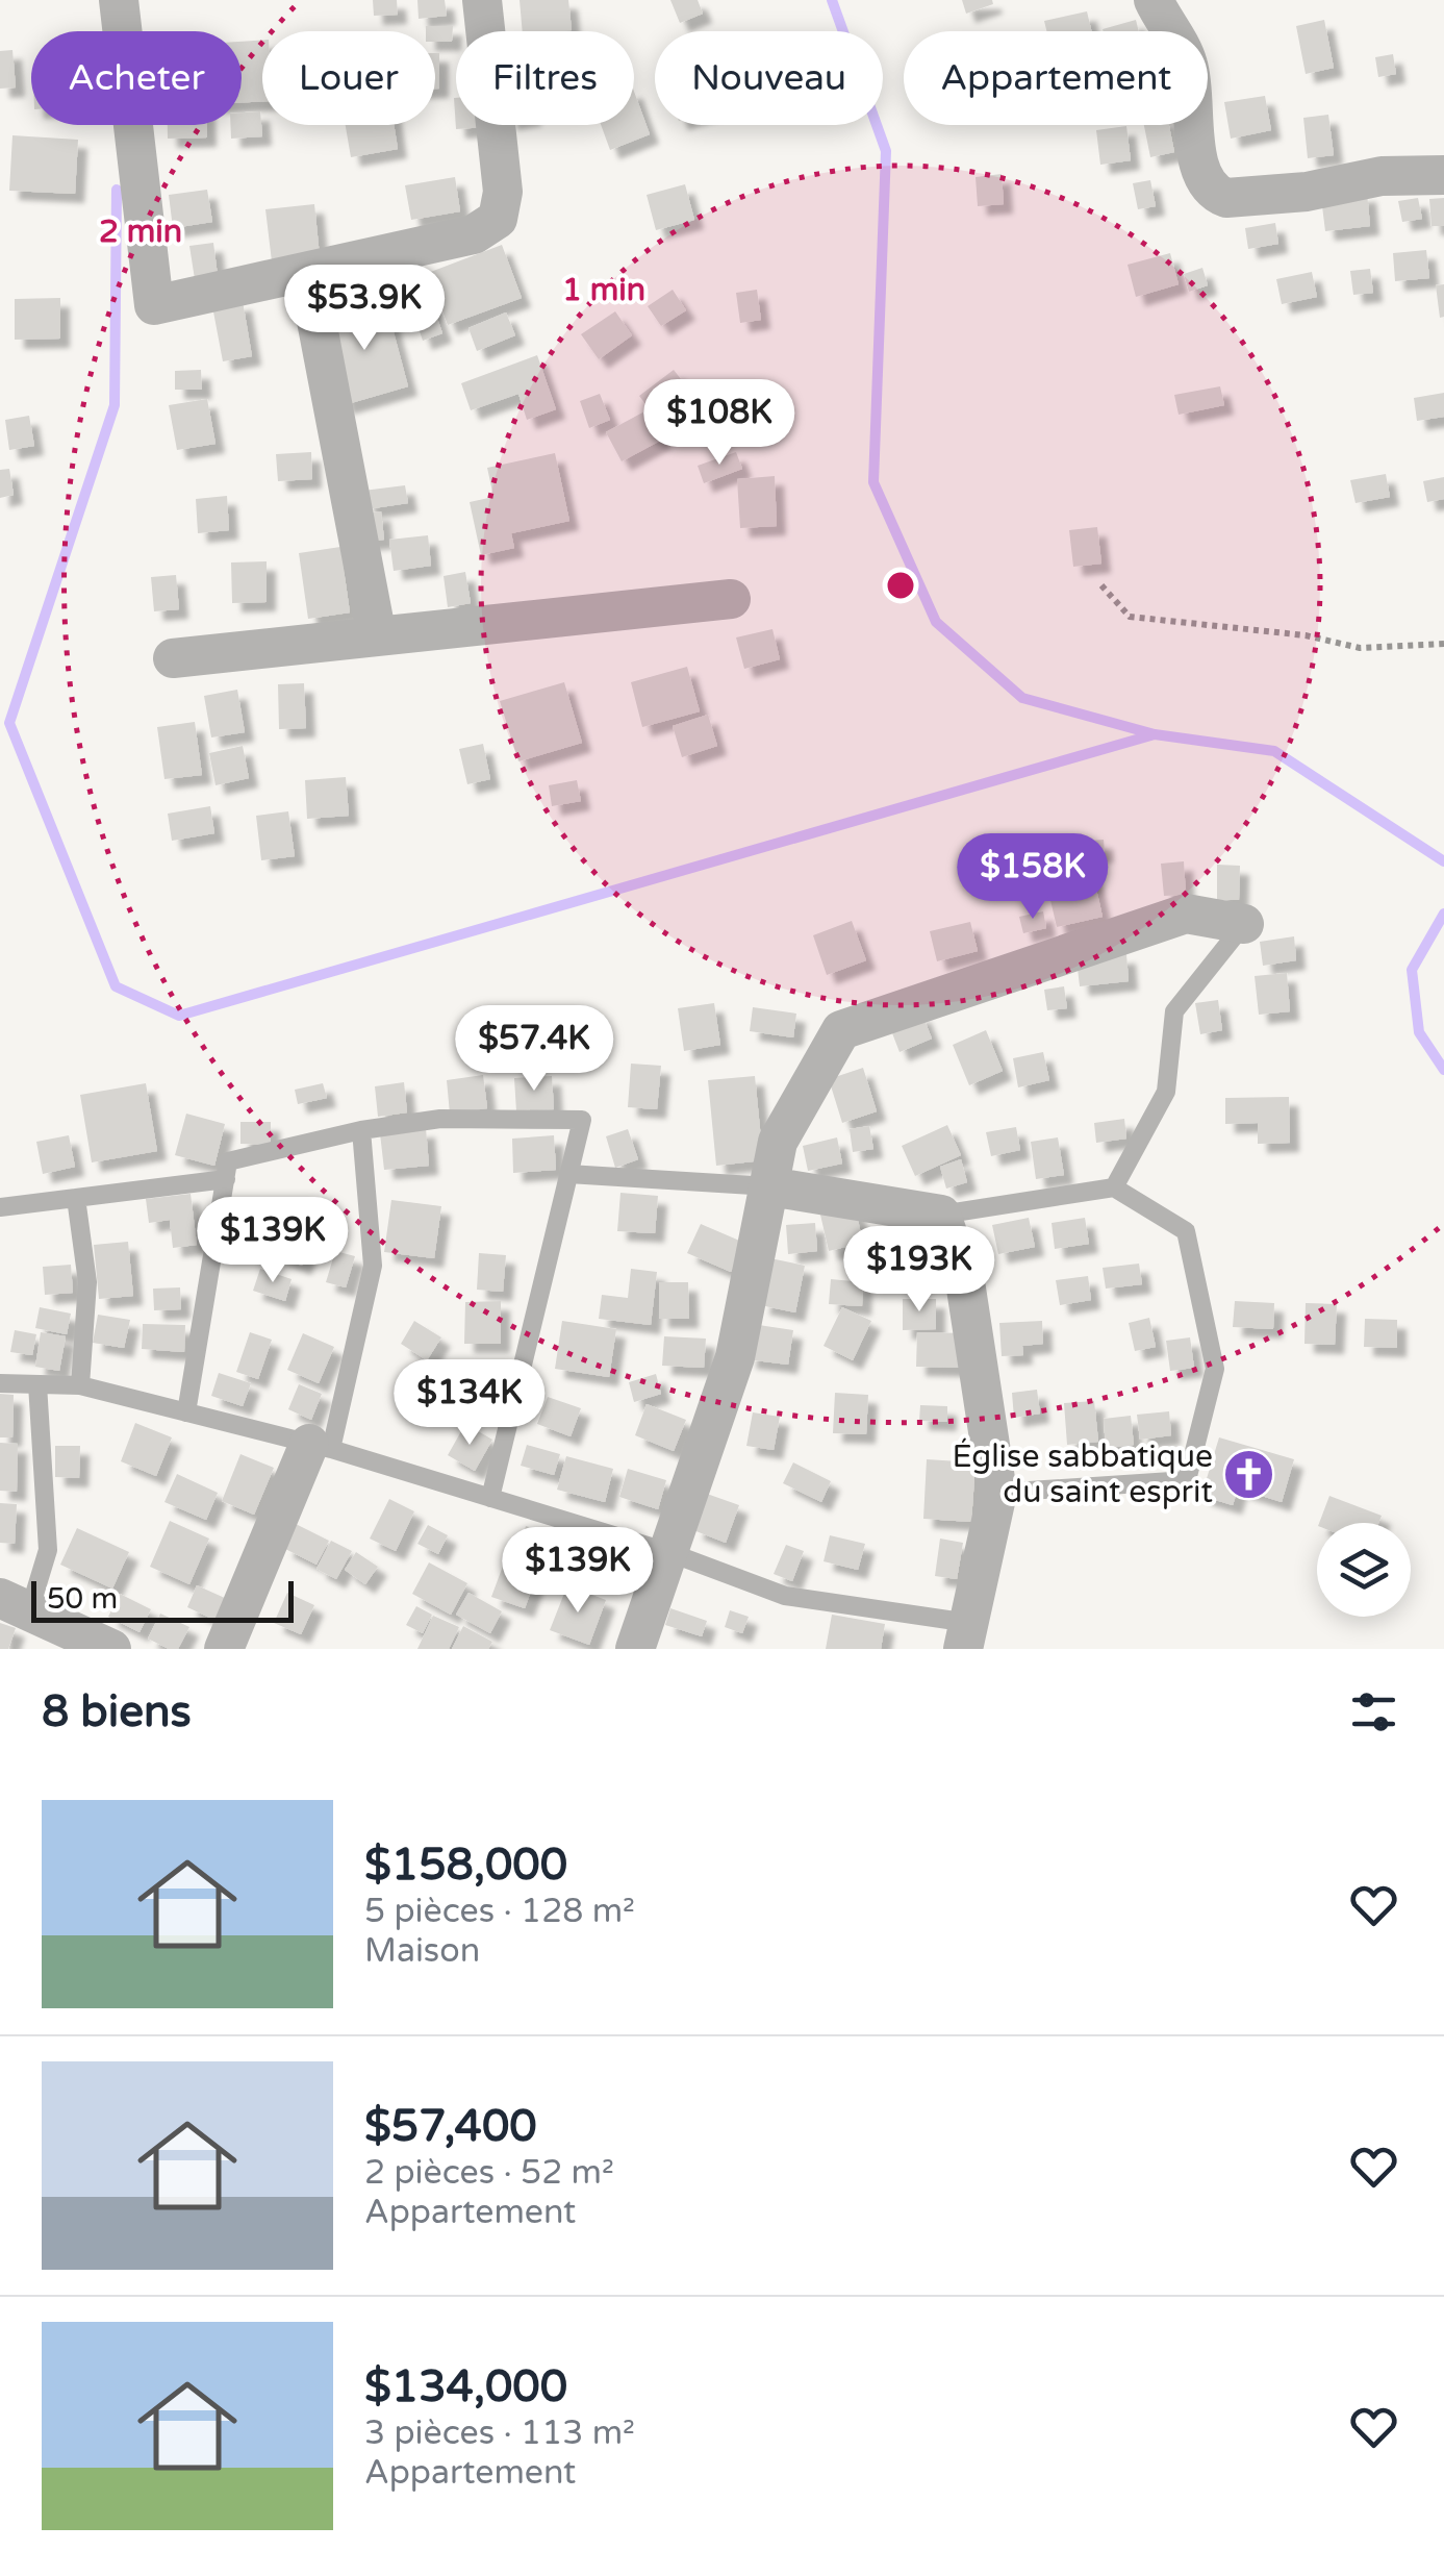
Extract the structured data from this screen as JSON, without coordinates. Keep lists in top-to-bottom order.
{
  "places": {
    "church": ["Église sabbatique du saint esprit"]
  },
  "scale_bar": "50 m",
  "page": {
    "chip": [
      "Acheter",
      "Louer",
      "Filtres",
      "Nouveau",
      "Appartement"
    ],
    "price": [
      "$53.9K",
      "$108K",
      "$158K",
      "$57.4K",
      "$139K",
      "$193K",
      "$134K",
      "$139K"
    ],
    "scale": "50 m",
    "heading": "8 biens",
    "list": [
      {
        "name": "$158,000",
        "note": "5 pièces · 128 m² · Maison"
      },
      {
        "name": "$57,400",
        "note": "2 pièces · 52 m² · Appartement"
      },
      {
        "name": "$134,000",
        "note": "3 pièces · 113 m² · Appartement"
      }
    ]
  },
  "rings": ["2 min", "1 min"]
}
